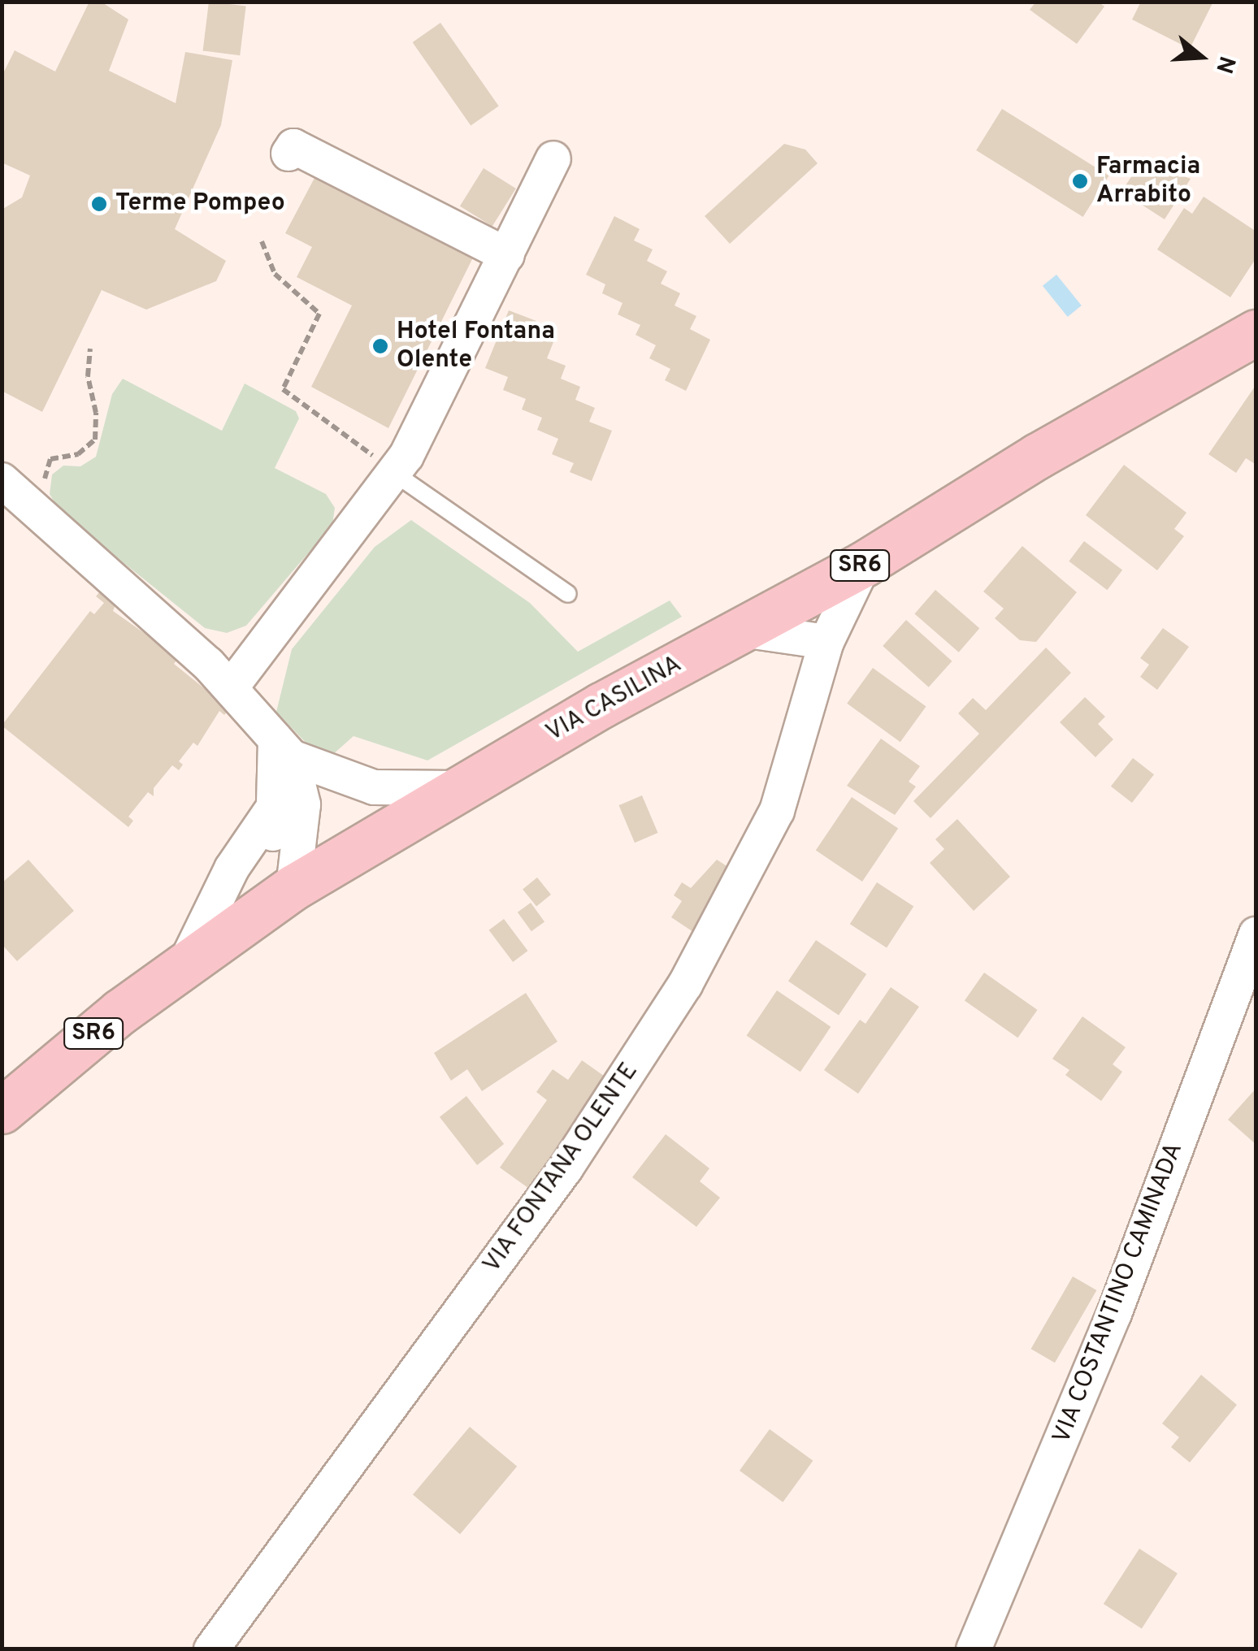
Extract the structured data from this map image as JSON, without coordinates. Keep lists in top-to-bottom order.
{
  "streets": {
    "main road": ["SR6", "VIA CASILINA"],
    "street": ["VIA FONTANA OLENTE", "VIA COSTANTINO CAMINADA"]
  },
  "crossings": [
    ["VIA CASILINA", "VIA FONTANA OLENTE"]
  ],
  "places": ["Farmacia Arrabito", "Terme Pompeo", "Hotel Fontana Olente"],
  "north": "right"
}
